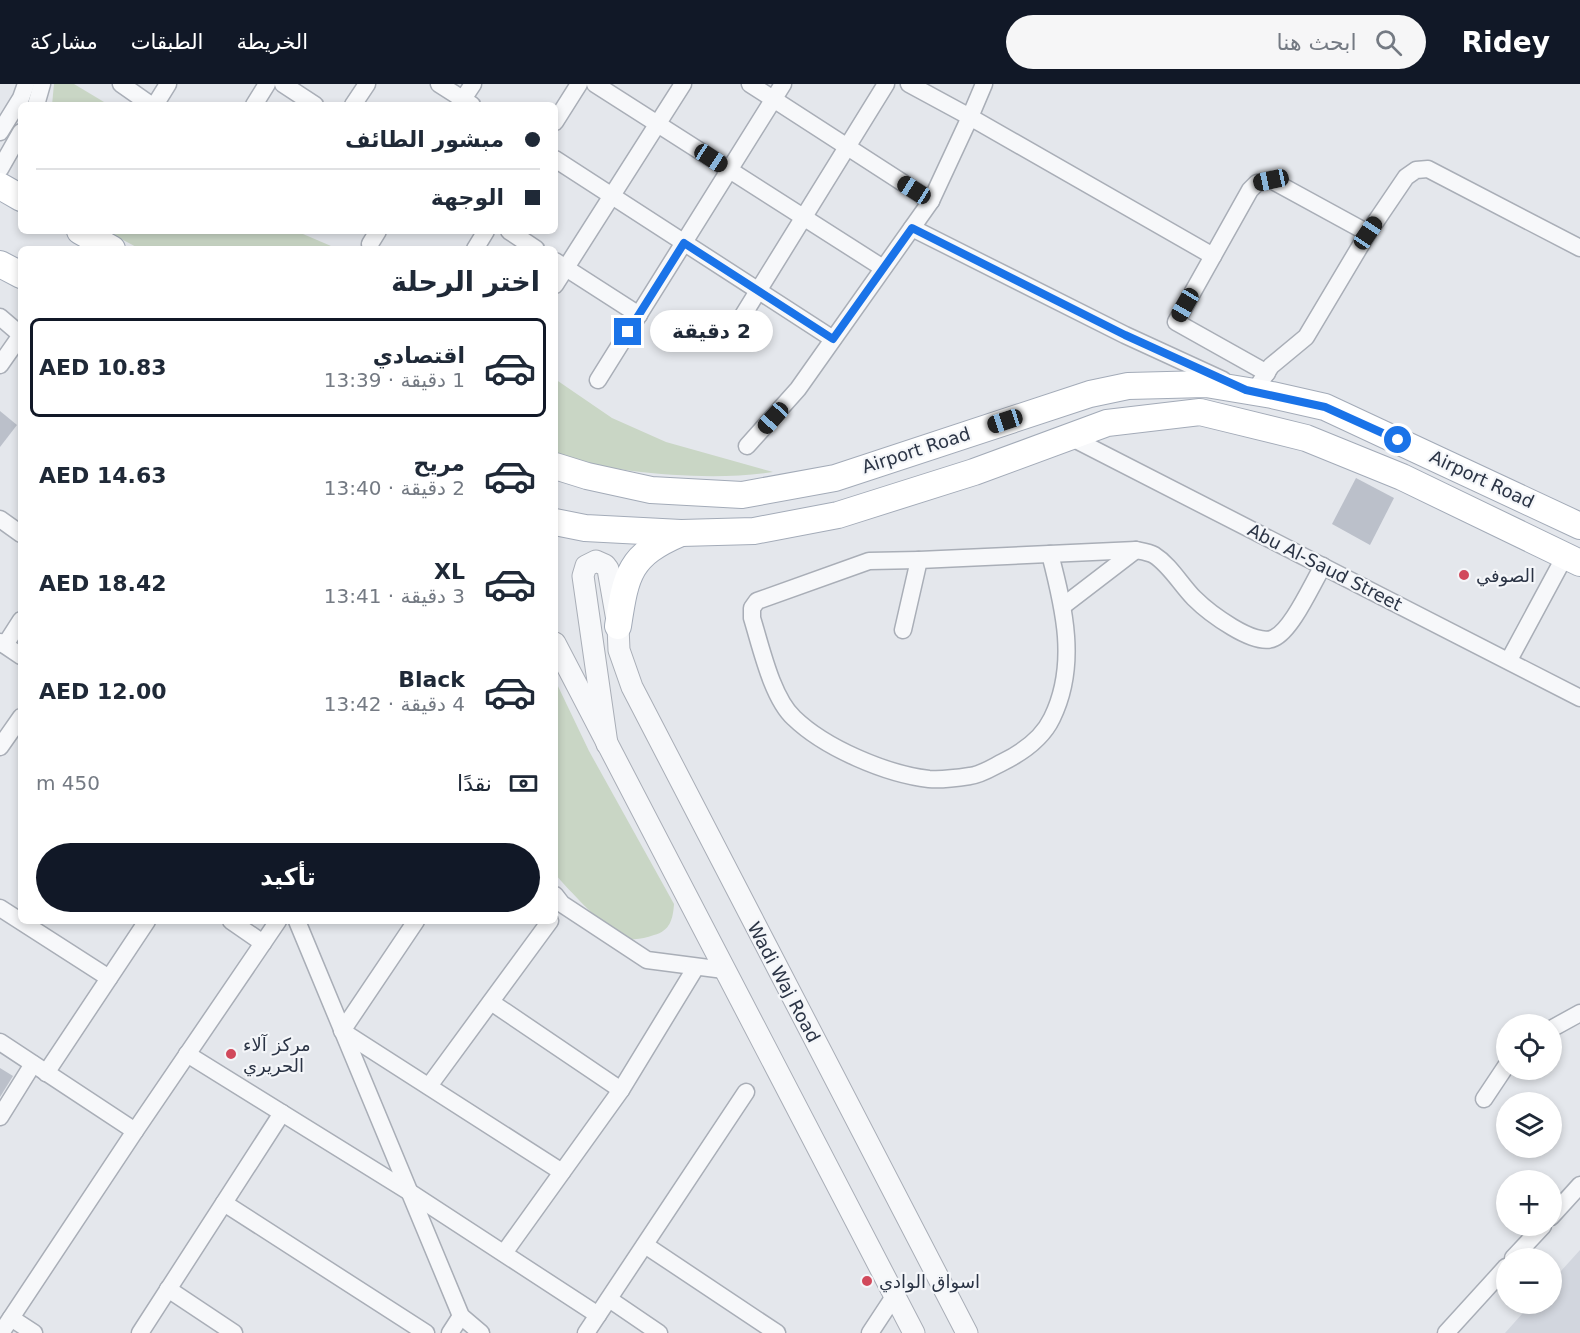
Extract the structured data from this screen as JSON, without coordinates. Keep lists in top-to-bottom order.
{
  "streets": {
    "main road": ["Airport Road"],
    "street": ["Abu Al-Saud Street", "Wadi Waj Road"]
  },
  "crossings": [
    ["Airport Road", "Abu Al-Saud Street"]
  ],
  "places": ["الصوفي", "مركز آلاء الحريري", "اسواق الوادي"],
  "page": {
    "header": "Ridey",
    "search": "ابحث هنا",
    "nav": ["الخريطة", "الطبقات", "مشاركة"],
    "banner": ["مبشور الطائف", "الوجهة"],
    "heading": "اختر الرحلة",
    "bubble": "2 دقيقة",
    "list": [
      {
        "name": "اقتصادي",
        "note": "1 دقيقة · 13:39",
        "value": "AED 10.83"
      },
      {
        "name": "مريح",
        "note": "2 دقيقة · 13:40",
        "value": "AED 14.63"
      },
      {
        "name": "XL",
        "note": "3 دقيقة · 13:41",
        "value": "AED 18.42"
      },
      {
        "name": "Black",
        "note": "4 دقيقة · 13:42",
        "value": "AED 12.00"
      }
    ],
    "pay": ["نقدًا", "450 m"],
    "buttons": "تأكيد",
    "map_buttons": ["+", "−"]
  }
}
